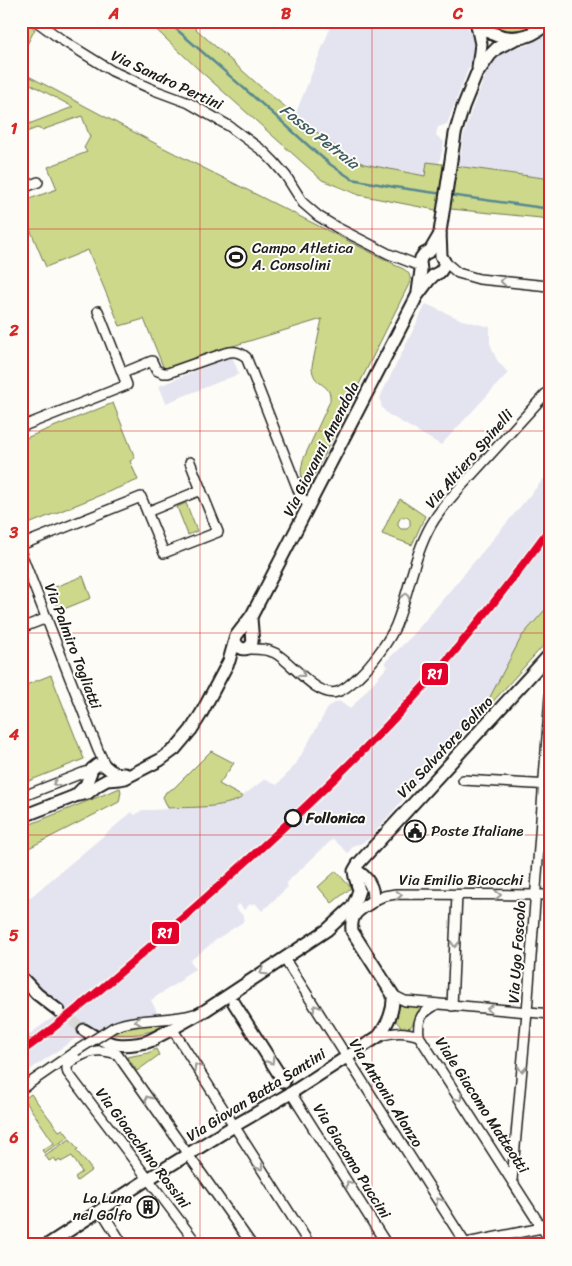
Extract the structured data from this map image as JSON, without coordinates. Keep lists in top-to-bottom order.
{
  "streets": {
    "street": [
      "Via Sandro Pertini",
      "Via Giovanni Amendola",
      "Via Altiero Spinelli",
      "Via Palmiro Togliatti",
      "Via Salvatore Golino",
      "Via Emilio Bicocchi",
      "Via Ugo Foscolo",
      "Via Antonio Alonzo",
      "Via Giovan Batta Santini",
      "Viale Giacomo Matteotti",
      "Via Gioacchino Rossini",
      "Via Giacomo Puccini"
    ]
  },
  "crossings": [
    ["Via Sandro Pertini", "Via Giovanni Amendola"],
    ["Via Giovanni Amendola", "Via Altiero Spinelli"],
    ["Via Giovanni Amendola", "Via Palmiro Togliatti"],
    ["Via Emilio Bicocchi", "Via Ugo Foscolo"],
    ["Via Ugo Foscolo", "Viale Giacomo Matteotti"],
    ["Via Antonio Alonzo", "Via Giovan Batta Santini"],
    ["Via Giovan Batta Santini", "Via Gioacchino Rossini"],
    ["Via Giovan Batta Santini", "Via Giacomo Puccini"]
  ],
  "one_way": ["Via Altiero Spinelli", "Via Emilio Bicocchi", "Viale Giacomo Matteotti"],
  "water": ["Fosso Petraia"],
  "places": {
    "sports": ["Campo Atletica A. Consolini"],
    "other": ["Follonica"],
    "public building": ["Poste Italiane"],
    "building": ["La Luna nel Golfo"]
  },
  "lines": ["transit line R1"],
  "grid": {
    "columns": ["A", "B", "C"],
    "rows": [
      "1",
      "2",
      "3",
      "4",
      "5",
      "6"
    ]
  }
}
